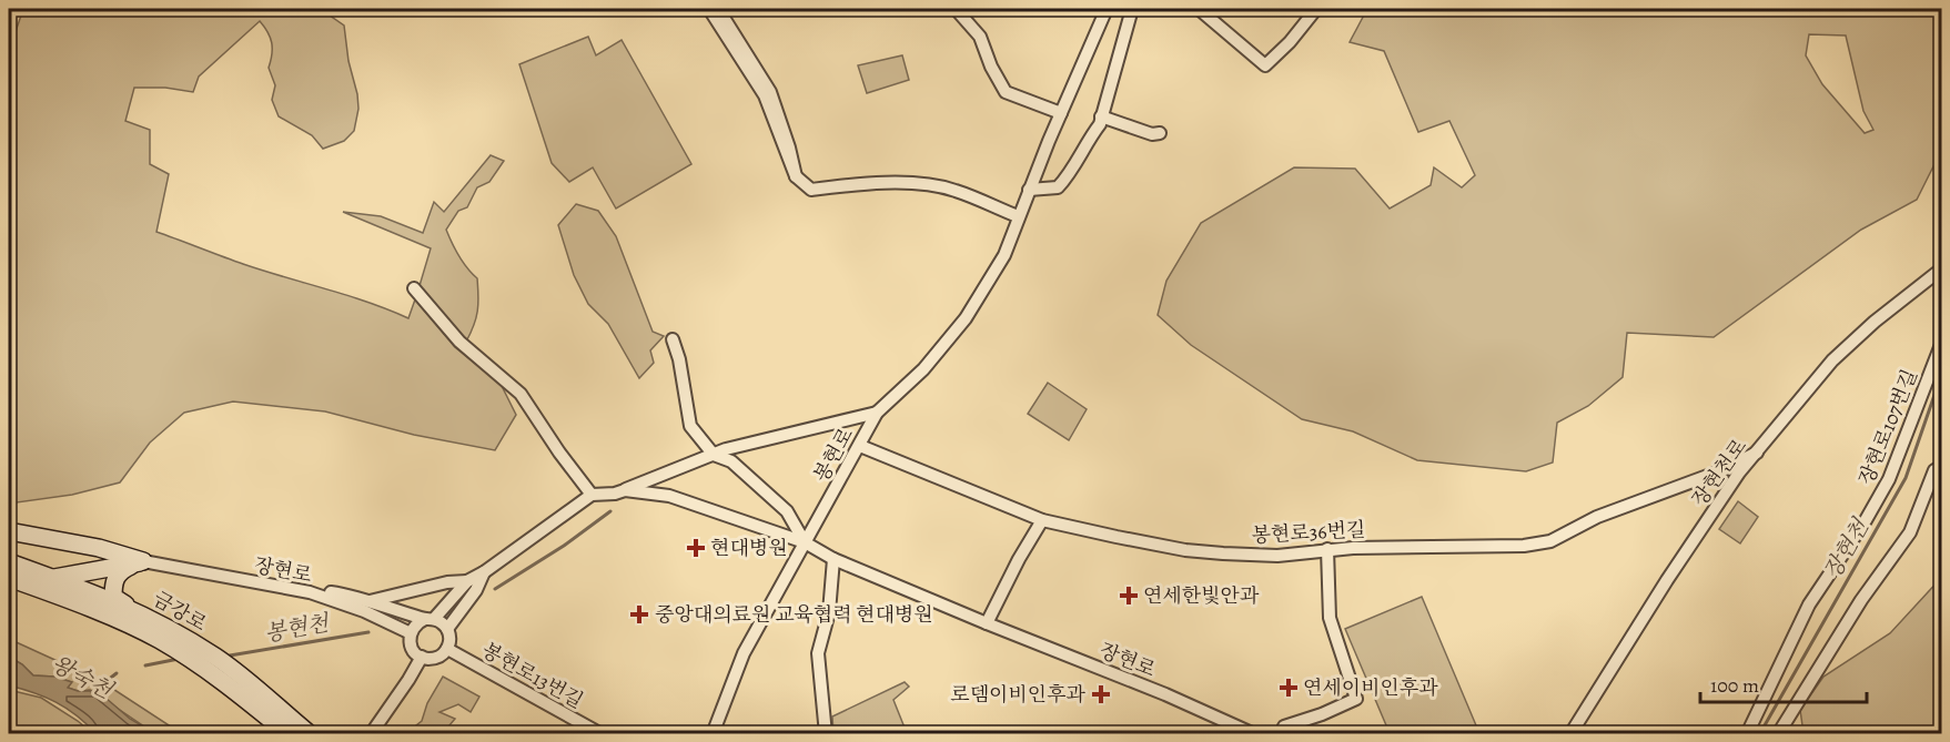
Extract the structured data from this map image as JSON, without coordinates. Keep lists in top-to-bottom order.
{
  "streets": {
    "main road": ["금강로"],
    "street": [
      "장현로107번길",
      "봉현로",
      "장현천로",
      "봉현로36번길",
      "장현로",
      "봉현로13번길"
    ]
  },
  "crossings": [
    ["봉현로", "봉현로36번길"],
    ["봉현로", "장현로"],
    ["장현천로", "봉현로36번길"],
    ["장현로", "봉현로13번길"]
  ],
  "water": ["장현천", "봉현천", "왕숙천"],
  "places": {
    "health": [
      "현대병원",
      "연세한빛안과",
      "중앙대의료원 교육협력 현대병원",
      "연세이비인후과",
      "로뎀이비인후과"
    ]
  },
  "scale_bar": "100 m"
}
